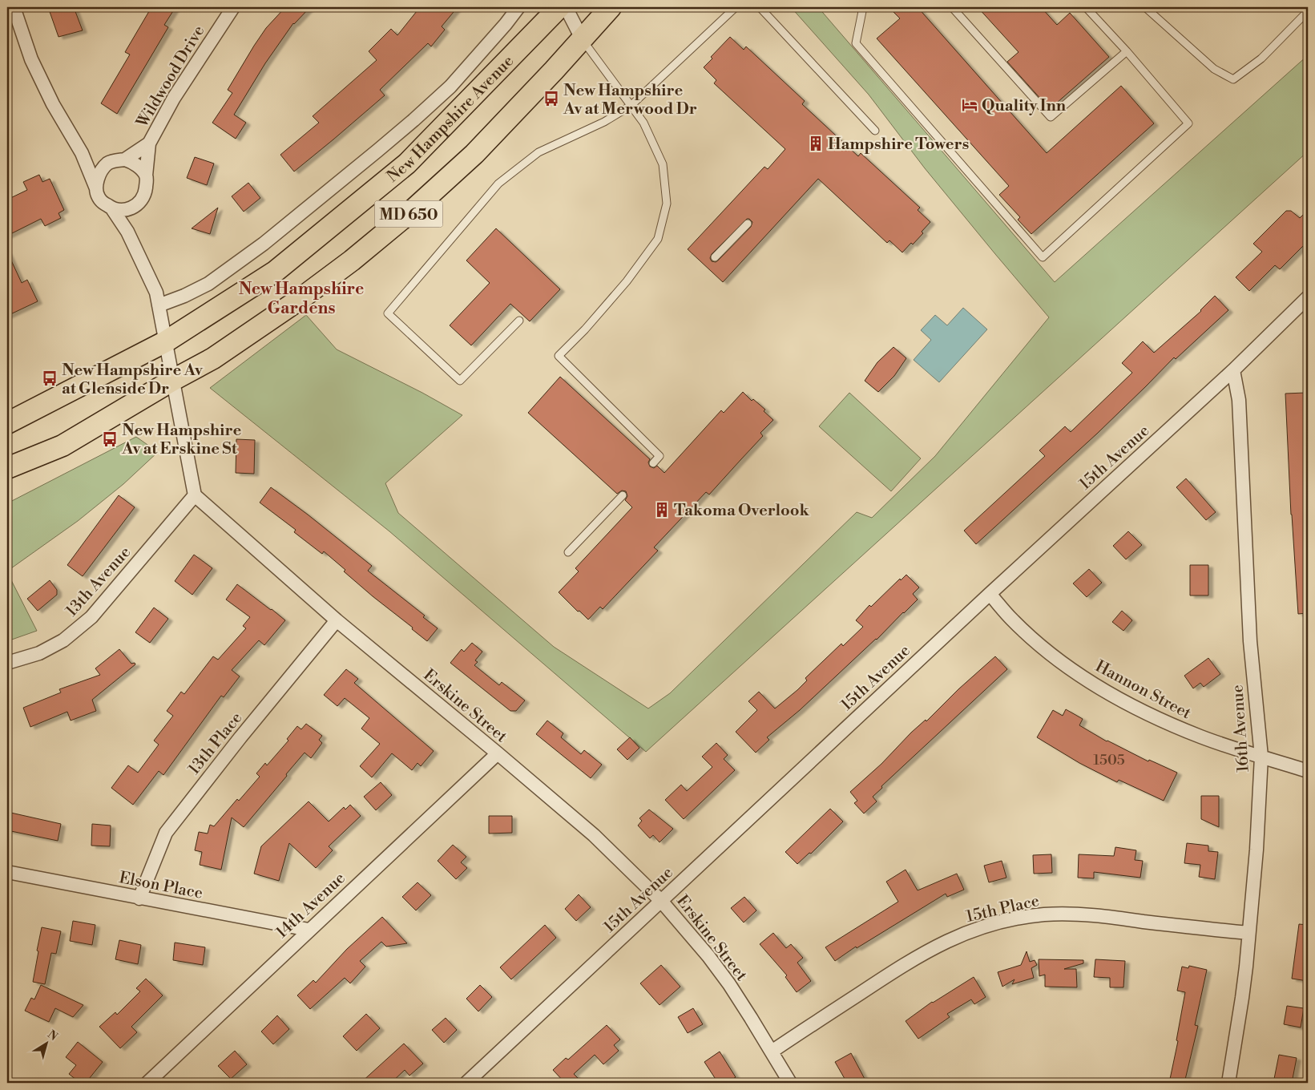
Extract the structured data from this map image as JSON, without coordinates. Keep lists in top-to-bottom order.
{
  "streets": {
    "main road": ["New Hampshire Avenue", "MD 650"],
    "street": [
      "Wildwood Drive",
      "15th Avenue",
      "13th Avenue",
      "Hannon Street",
      "Erskine Street",
      "16th Avenue",
      "13th Place",
      "Elson Place",
      "14th Avenue",
      "15th Place"
    ]
  },
  "crossings": [
    ["15th Avenue", "Hannon Street"],
    ["15th Avenue", "Erskine Street"],
    ["15th Avenue", "16th Avenue"],
    ["13th Avenue", "Erskine Street"],
    ["Hannon Street", "16th Avenue"],
    ["Erskine Street", "13th Place"],
    ["Erskine Street", "14th Avenue"],
    ["Erskine Street", "15th Place"],
    ["16th Avenue", "15th Place"],
    ["13th Place", "Elson Place"],
    ["Elson Place", "14th Avenue"]
  ],
  "districts": ["New Hampshire Gardens"],
  "places": {
    "bus stop": ["New Hampshire Av at Merwood Dr", "New Hampshire Av at Glenside Dr", "New Hampshire Av at Erskine St"],
    "hotel": ["Quality Inn"],
    "building": ["Hampshire Towers", "Takoma Overlook"]
  },
  "house_numbers": ["1505"],
  "north": "top right"
}
